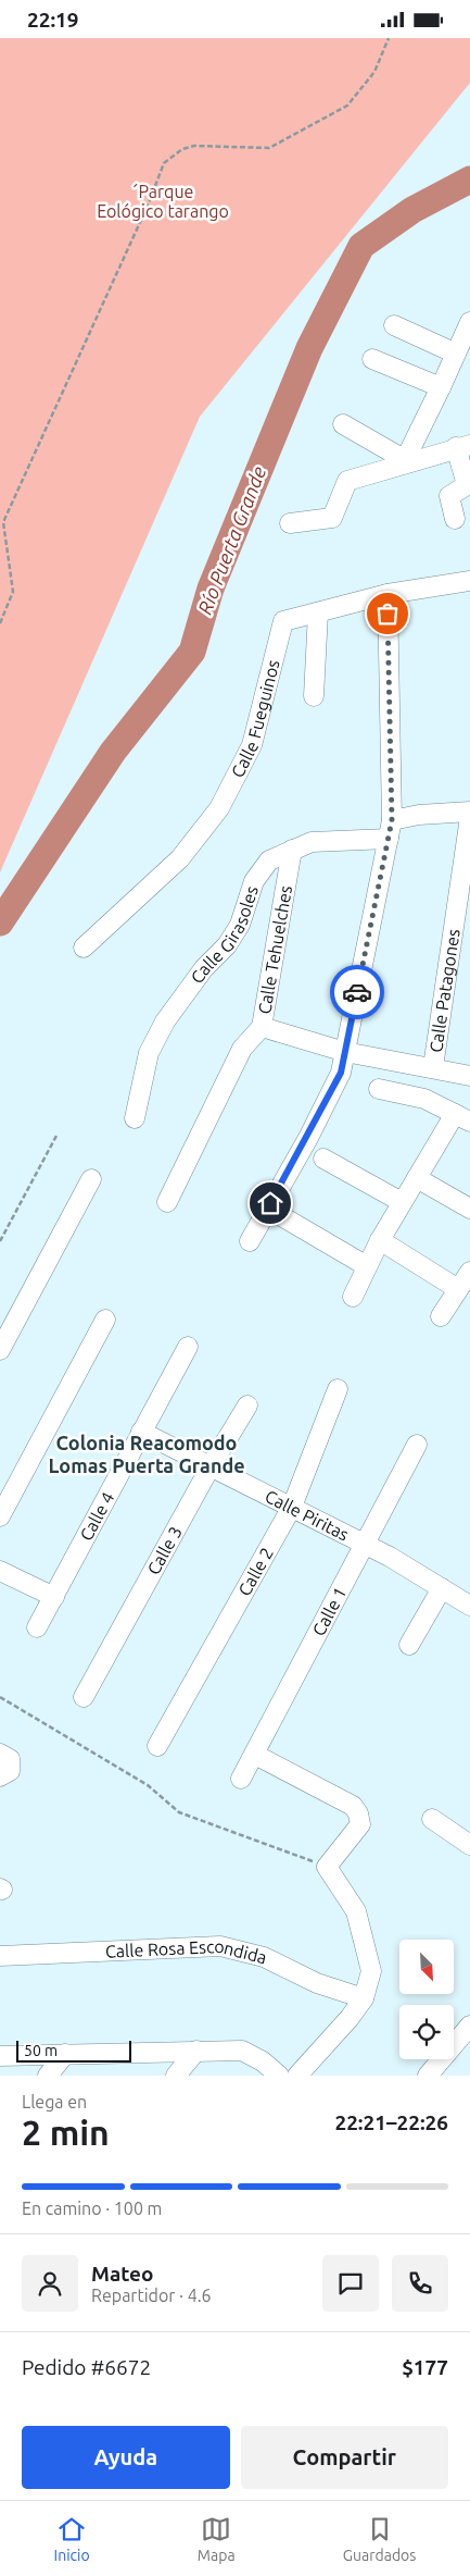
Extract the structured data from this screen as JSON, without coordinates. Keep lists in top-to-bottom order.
{
  "streets": {
    "street": [
      "Calle Fueguinos",
      "Calle Girasoles",
      "Calle Tehuelches",
      "Calle Patagones",
      "Calle 4",
      "Calle Piritas",
      "Calle 3",
      "Calle 2",
      "Calle 1",
      "Calle Rosa Escondida"
    ]
  },
  "crossings": [
    ["Calle Girasoles", "Calle Tehuelches"],
    ["Calle Tehuelches", "Calle Patagones"],
    ["Calle 4", "Calle Piritas"],
    ["Calle Piritas", "Calle 3"],
    ["Calle Piritas", "Calle 2"],
    ["Calle Piritas", "Calle 1"]
  ],
  "districts": ["Colonia Reacomodo Lomas Puerta Grande"],
  "water": ["Río Puerta Grande"],
  "parks": ["´Parque Eológico tarango"],
  "scale_bar": "50 m",
  "north": "bottom right",
  "page": {
    "status": "22:19",
    "scale": "50 m",
    "heading": ["2 min", "Llega en", "22:21–22:26"],
    "panel": [
      "Mateo",
      "Repartidor · 4.6",
      "Pedido #6672",
      "$177"
    ],
    "bar": "En camino · 100 m",
    "buttons": ["Ayuda", "Compartir"],
    "tabs": ["Inicio", "Mapa", "Guardados"]
  }
}
